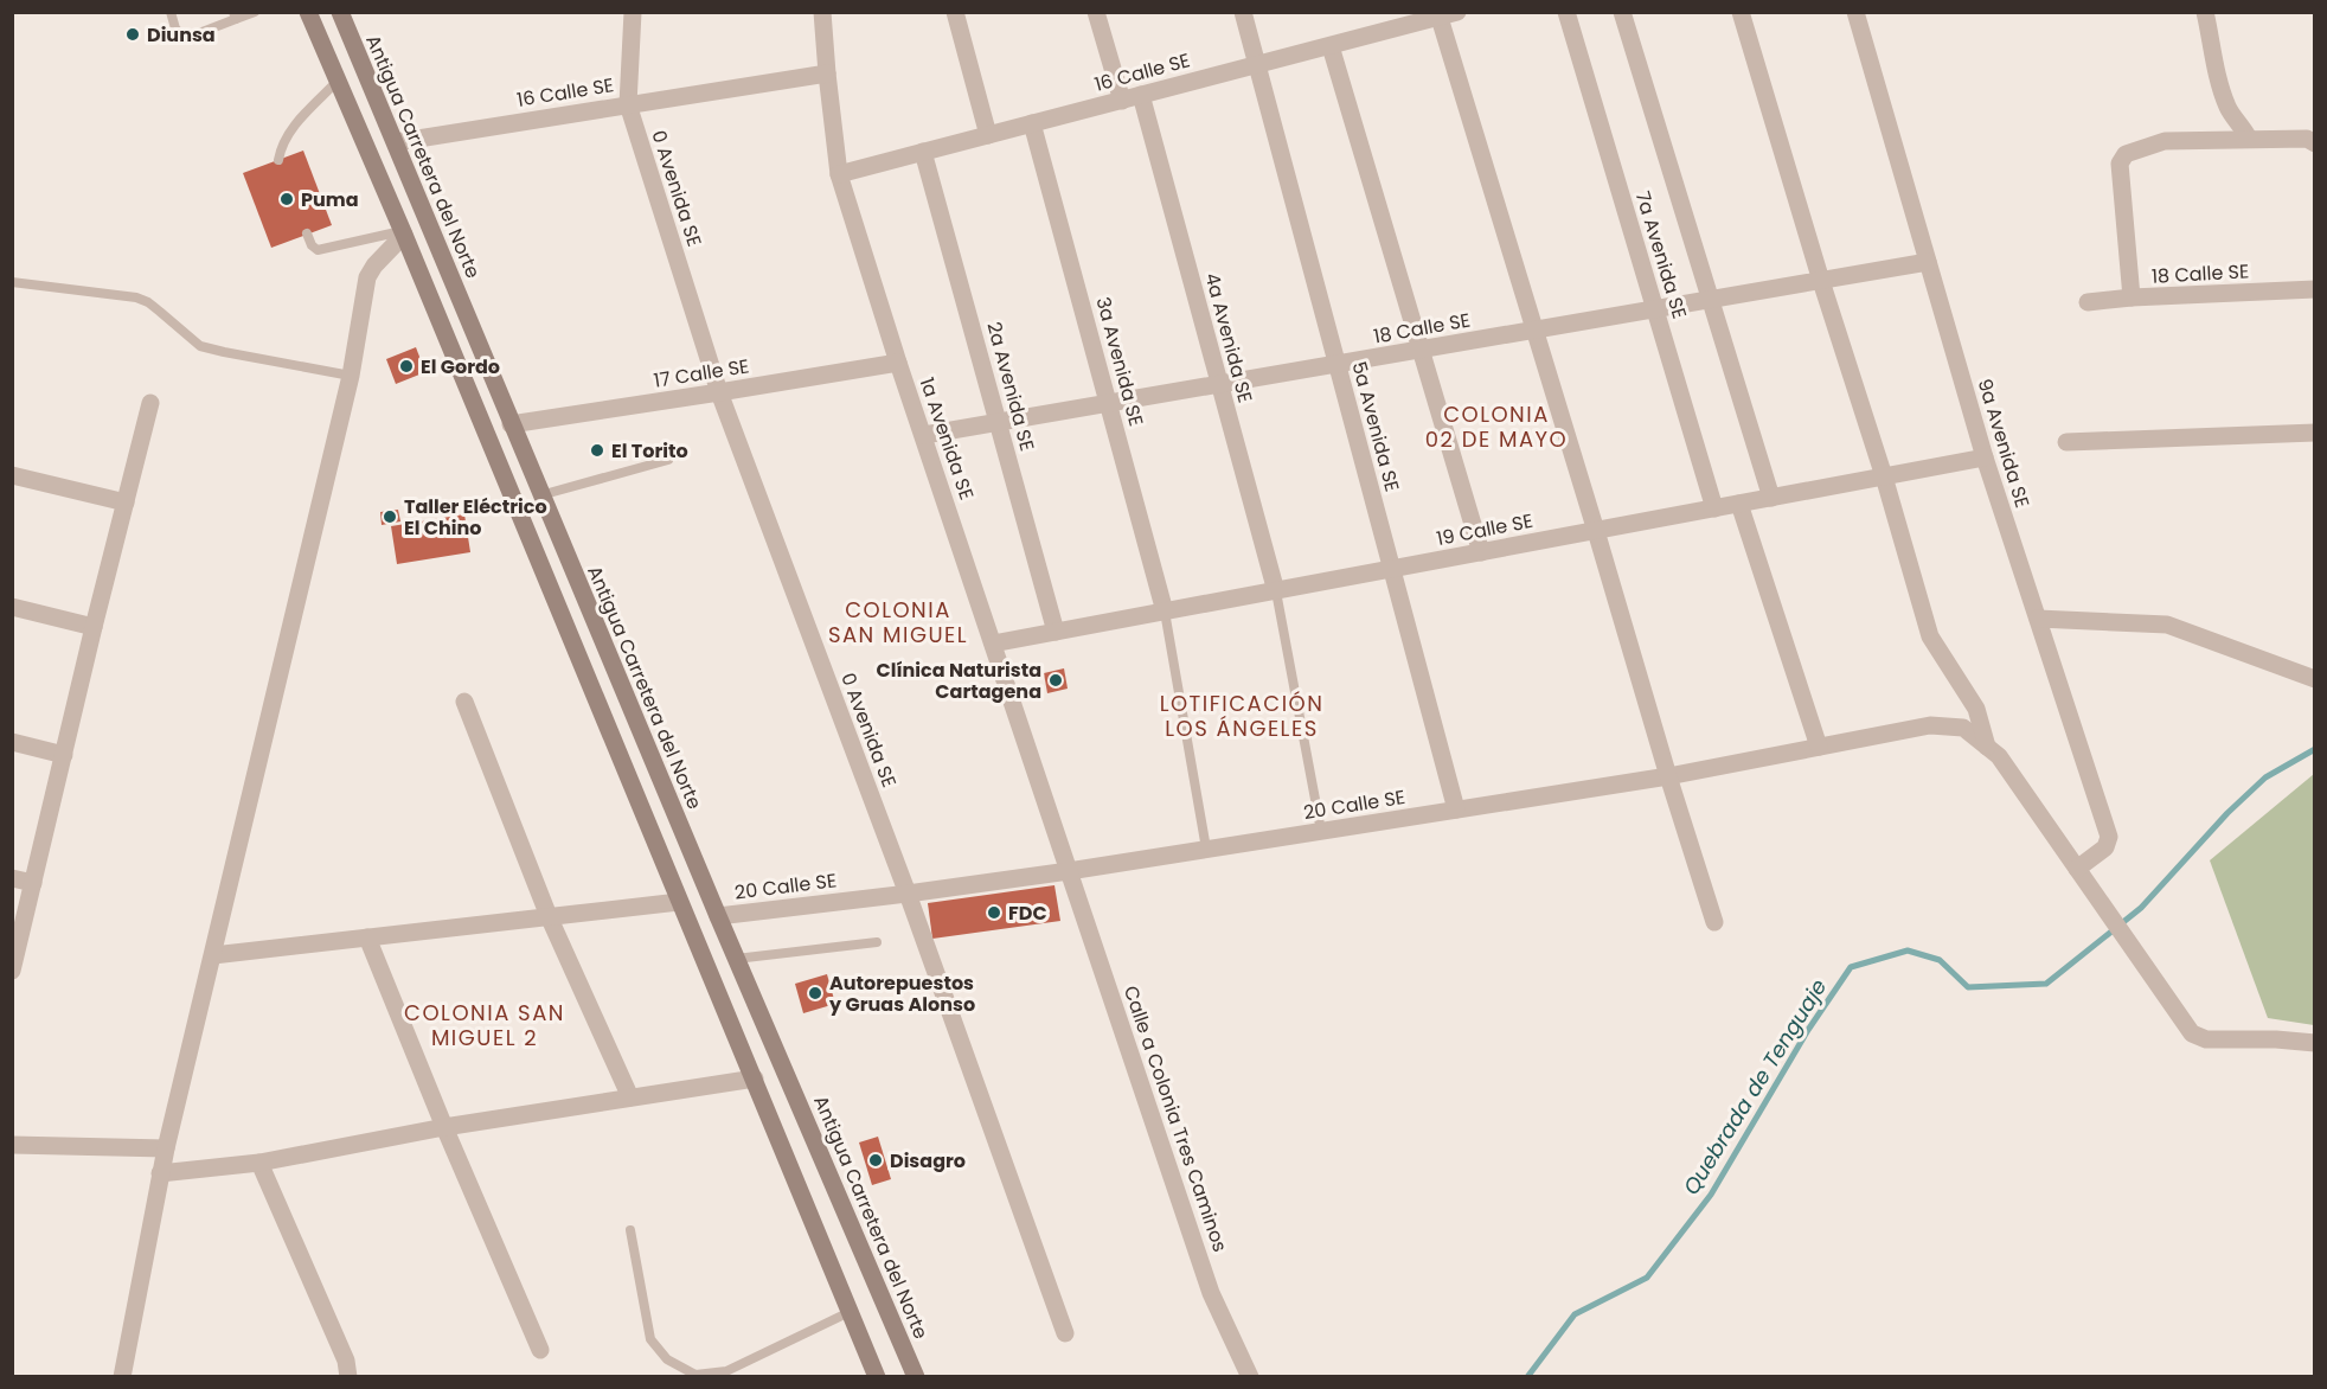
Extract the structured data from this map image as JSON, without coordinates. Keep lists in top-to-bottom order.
{
  "streets": {
    "main road": ["Antigua Carretera del Norte"],
    "street": [
      "16 Calle SE",
      "0 Avenida SE",
      "7a Avenida SE",
      "18 Calle SE",
      "4a Avenida SE",
      "3a Avenida SE",
      "17 Calle SE",
      "2a Avenida SE",
      "5a Avenida SE",
      "1a Avenida SE",
      "9a Avenida SE",
      "19 Calle SE",
      "20 Calle SE",
      "Calle a Colonia Tres Caminos"
    ]
  },
  "crossings": [
    ["16 Calle SE", "Antigua Carretera del Norte"],
    ["16 Calle SE", "0 Avenida SE"],
    ["16 Calle SE", "4a Avenida SE"],
    ["16 Calle SE", "3a Avenida SE"],
    ["16 Calle SE", "2a Avenida SE"],
    ["16 Calle SE", "5a Avenida SE"],
    ["16 Calle SE", "1a Avenida SE"],
    ["Antigua Carretera del Norte", "17 Calle SE"],
    ["Antigua Carretera del Norte", "20 Calle SE"],
    ["0 Avenida SE", "17 Calle SE"],
    ["0 Avenida SE", "20 Calle SE"],
    ["7a Avenida SE", "18 Calle SE"],
    ["7a Avenida SE", "19 Calle SE"],
    ["18 Calle SE", "4a Avenida SE"],
    ["18 Calle SE", "3a Avenida SE"],
    ["18 Calle SE", "2a Avenida SE"],
    ["18 Calle SE", "5a Avenida SE"],
    ["18 Calle SE", "1a Avenida SE"],
    ["18 Calle SE", "9a Avenida SE"],
    ["4a Avenida SE", "19 Calle SE"],
    ["3a Avenida SE", "19 Calle SE"],
    ["17 Calle SE", "1a Avenida SE"],
    ["2a Avenida SE", "19 Calle SE"],
    ["5a Avenida SE", "19 Calle SE"],
    ["5a Avenida SE", "20 Calle SE"],
    ["1a Avenida SE", "19 Calle SE"],
    ["1a Avenida SE", "20 Calle SE"],
    ["1a Avenida SE", "Calle a Colonia Tres Caminos"],
    ["9a Avenida SE", "19 Calle SE"],
    ["20 Calle SE", "Calle a Colonia Tres Caminos"]
  ],
  "districts": [
    "COLONIA 02 DE MAYO",
    "COLONIA SAN MIGUEL",
    "LOTIFICACIÓN LOS ÁNGELES",
    "COLONIA SAN MIGUEL 2"
  ],
  "water": ["Quebrada de Tenguaje"],
  "places": [
    "Diunsa",
    "Puma",
    "El Gordo",
    "El Torito",
    "Taller Eléctrico El Chino",
    "Clínica Naturista Cartagena",
    "FDC",
    "Autorepuestos y Gruas Alonso",
    "Disagro"
  ]
}
